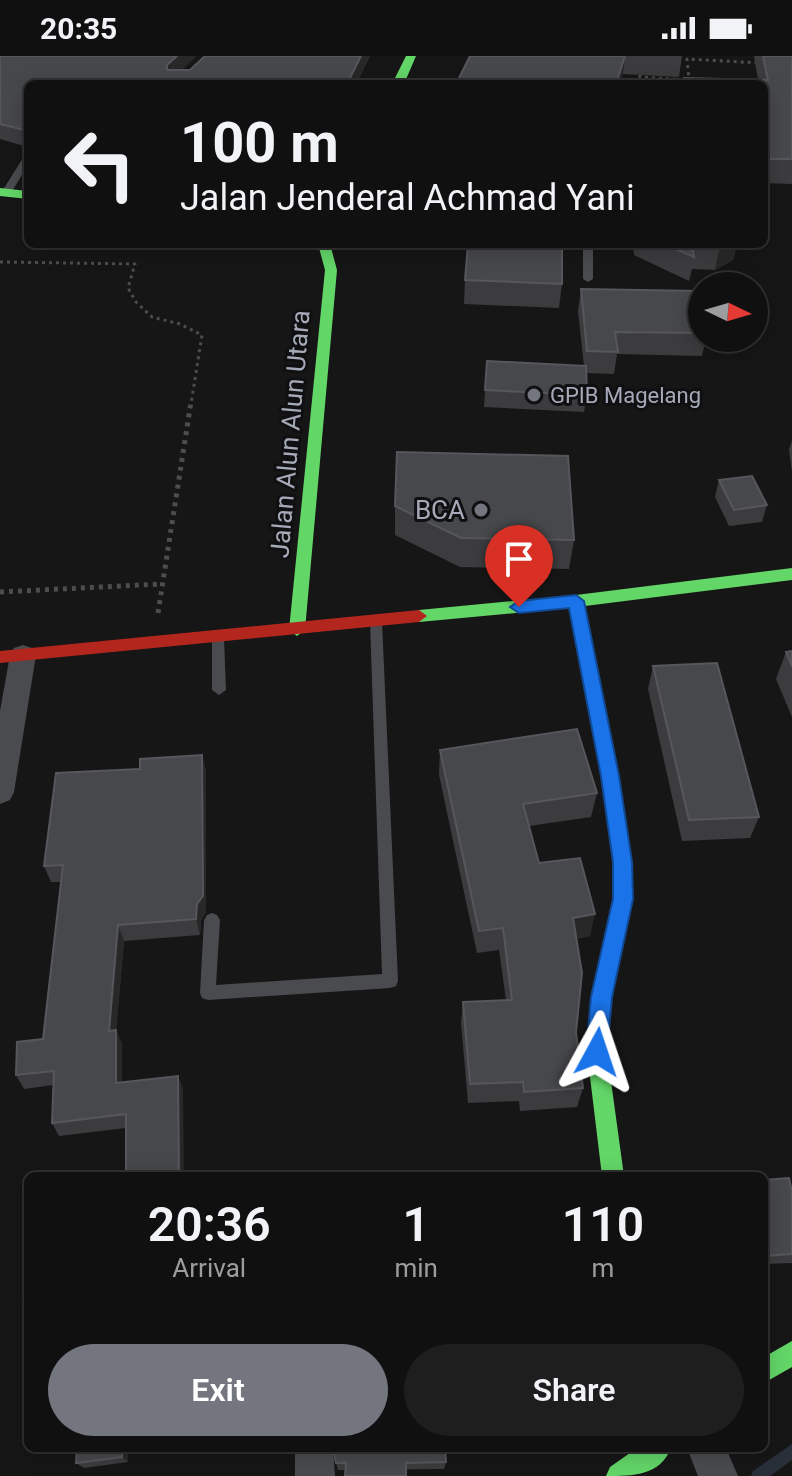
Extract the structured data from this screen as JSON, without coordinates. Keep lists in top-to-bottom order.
{
  "streets": {
    "street": ["Jalan Alun Alun Utara"]
  },
  "places": ["GPIB Magelang", "BCA"],
  "north": "right",
  "page": {
    "status": "20:35",
    "turn": ["100 m", "Jalan Jenderal Achmad Yani"],
    "eta": [
      "20:36",
      "Arrival",
      "1",
      "min",
      "110",
      "m"
    ],
    "buttons": ["Exit", "Share"]
  }
}
